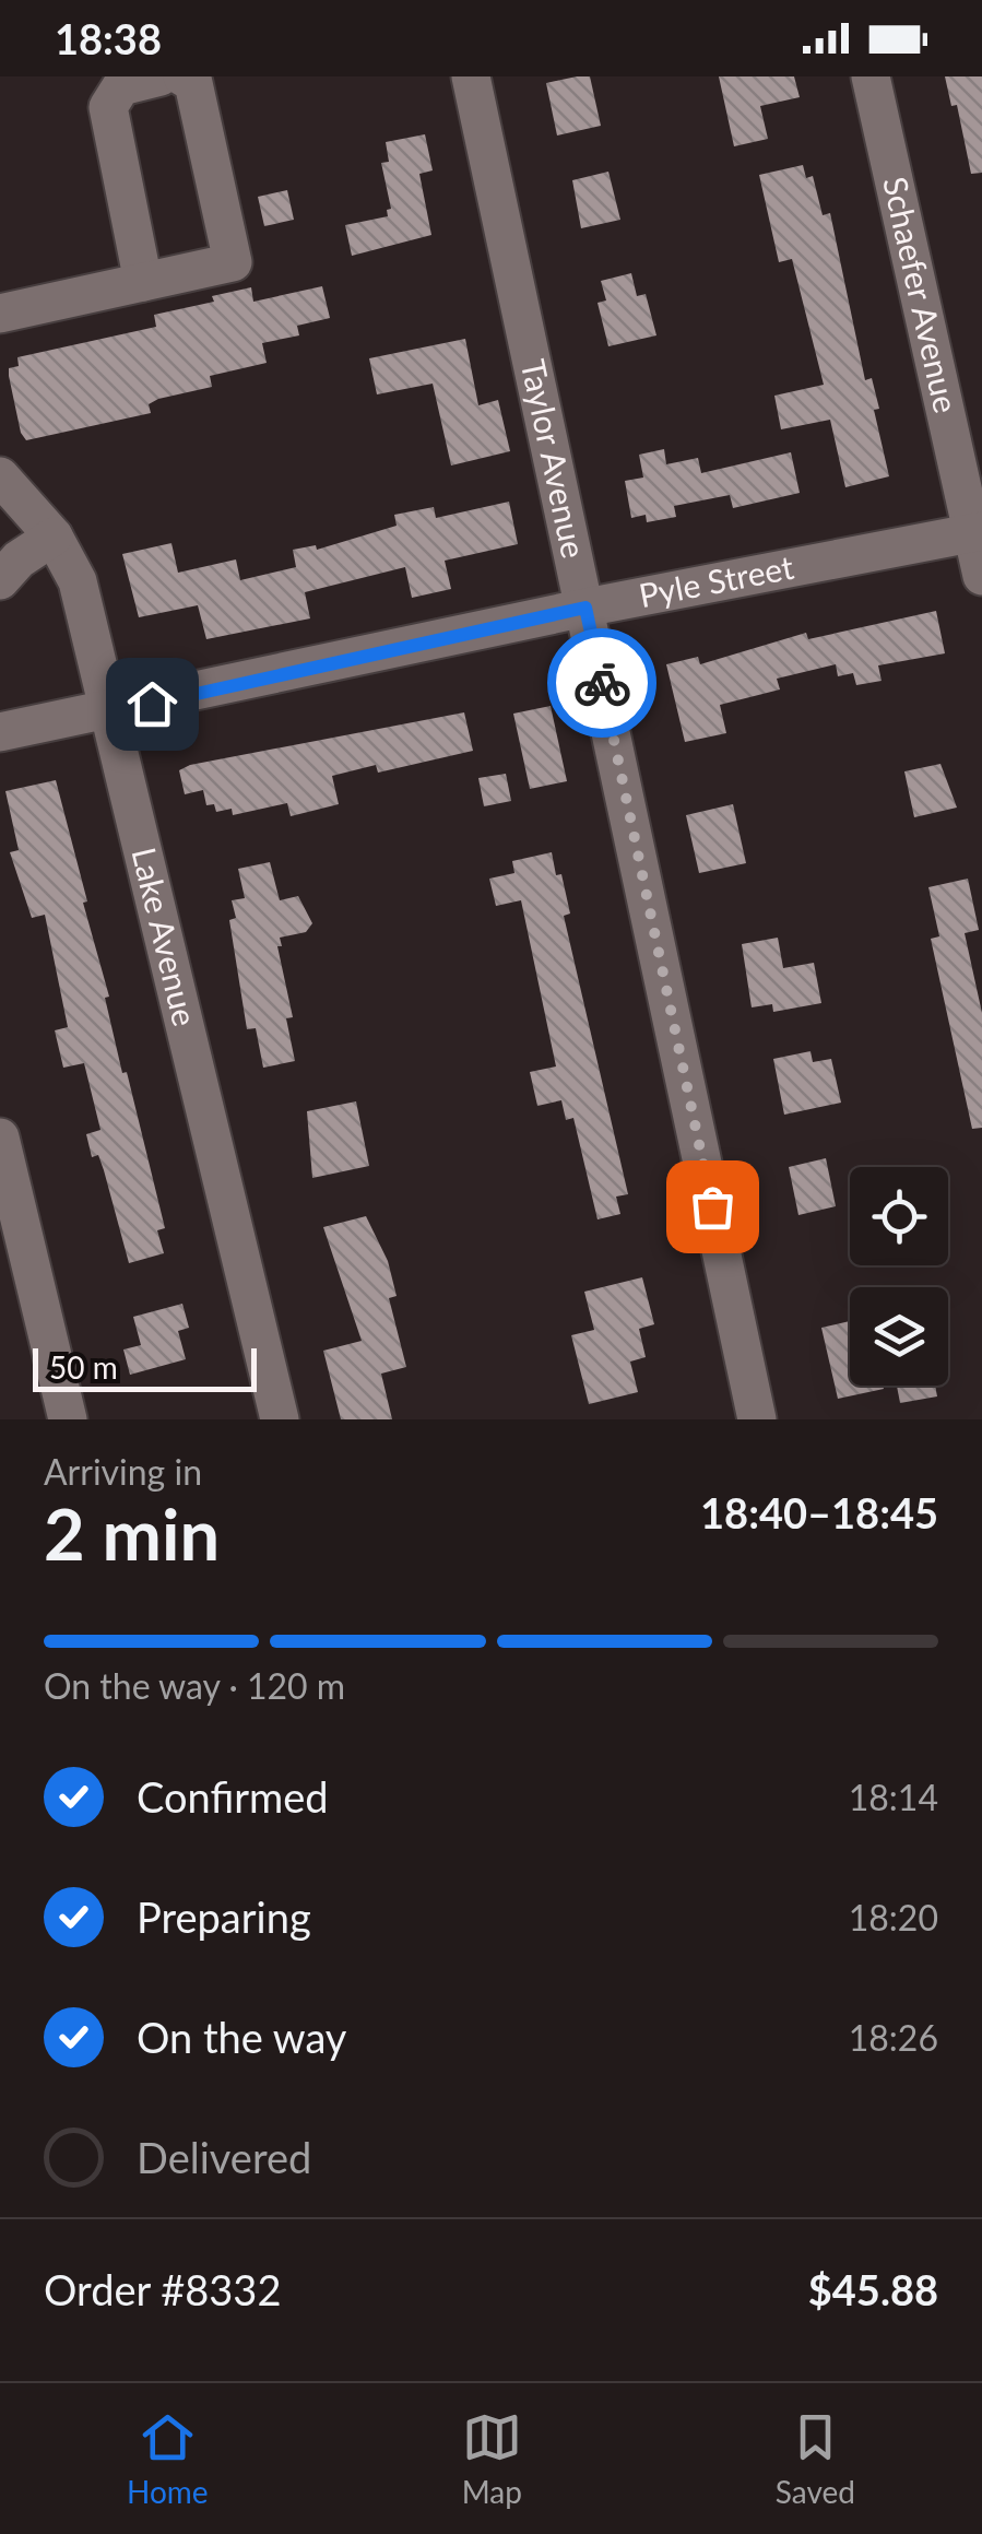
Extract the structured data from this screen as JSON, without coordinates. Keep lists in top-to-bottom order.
{
  "streets": {
    "street": [
      "Schaefer Avenue",
      "Taylor Avenue",
      "Pyle Street",
      "Lake Avenue"
    ]
  },
  "crossings": [
    ["Schaefer Avenue", "Pyle Street"],
    ["Taylor Avenue", "Pyle Street"],
    ["Pyle Street", "Lake Avenue"]
  ],
  "scale_bar": "50 m",
  "page": {
    "status": "18:38",
    "scale": "50 m",
    "heading": ["2 min", "Arriving in", "18:40–18:45"],
    "panel": ["Order #8332", "$45.88"],
    "bar": "On the way · 120 m",
    "list": [
      ["Confirmed", "18:14"],
      ["Preparing", "18:20"],
      ["On the way", "18:26"],
      "Delivered"
    ],
    "tabs": ["Home", "Map", "Saved"]
  }
}
